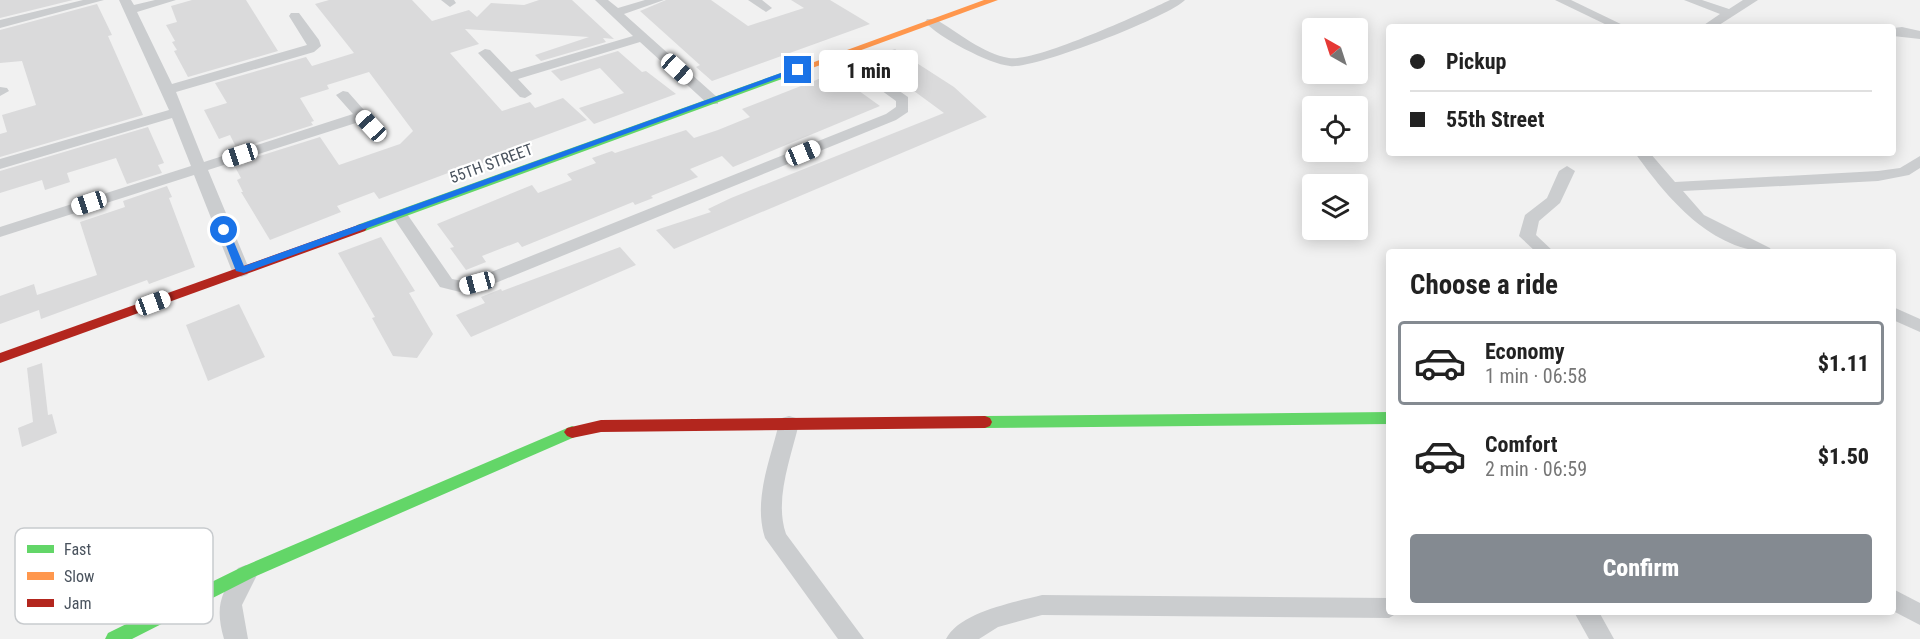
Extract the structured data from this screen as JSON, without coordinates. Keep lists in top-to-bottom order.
{
  "streets": {
    "street": ["55TH STREET"]
  },
  "legend": ["Fast", "Slow", "Jam"],
  "north": "top left",
  "page": {
    "banner": ["Pickup", "55th Street"],
    "bubble": "1 min",
    "heading": "Choose a ride",
    "list": [
      {
        "name": "Economy",
        "note": "1 min · 06:58",
        "value": "$1.11"
      },
      {
        "name": "Comfort",
        "note": "2 min · 06:59",
        "value": "$1.50"
      }
    ],
    "buttons": "Confirm"
  }
}
